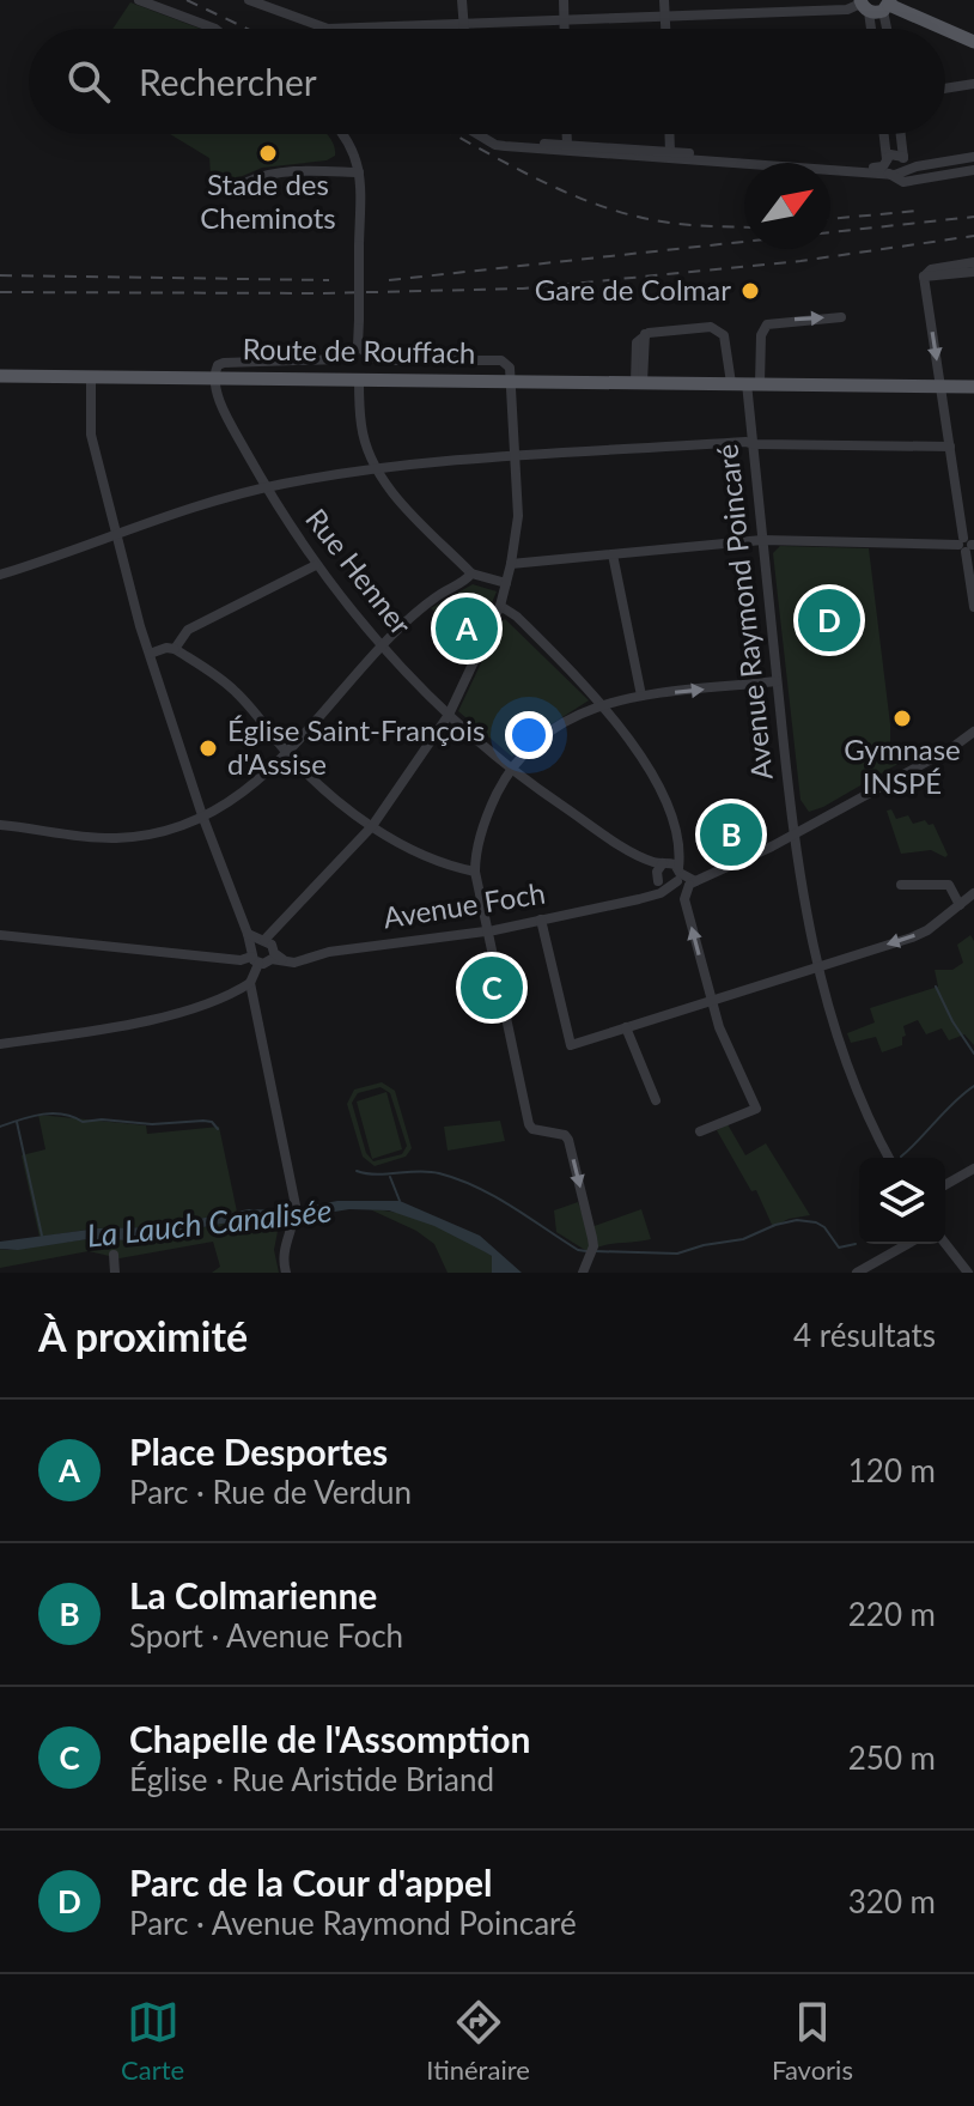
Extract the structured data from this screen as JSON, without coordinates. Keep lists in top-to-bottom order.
{
  "streets": {
    "main road": ["Route de Rouffach"],
    "street": ["Rue Henner", "Avenue Raymond Poincaré", "Avenue Foch"]
  },
  "crossings": [
    ["Route de Rouffach", "Rue Henner"],
    ["Route de Rouffach", "Avenue Raymond Poincaré"],
    ["Rue Henner", "Avenue Foch"]
  ],
  "water": ["La Lauch Canalisée"],
  "places": [
    "Stade des Cheminots",
    "Gare de Colmar",
    "Gymnase INSPÉ",
    "Église Saint-François d'Assise"
  ],
  "north": "top right",
  "page": {
    "search": "Rechercher",
    "pins": [
      "D",
      "A",
      "B",
      "C"
    ],
    "heading": ["À proximité", "4 résultats"],
    "list": [
      {
        "mark": "A",
        "name": "Place Desportes",
        "note": "Parc · Rue de Verdun",
        "value": "120 m"
      },
      {
        "mark": "B",
        "name": "La Colmarienne",
        "note": "Sport · Avenue Foch",
        "value": "220 m"
      },
      {
        "mark": "C",
        "name": "Chapelle de l'Assomption",
        "note": "Église · Rue Aristide Briand",
        "value": "250 m"
      },
      {
        "mark": "D",
        "name": "Parc de la Cour d'appel",
        "note": "Parc · Avenue Raymond Poincaré",
        "value": "320 m"
      }
    ],
    "nav": ["Carte", "Itinéraire", "Favoris"]
  }
}
